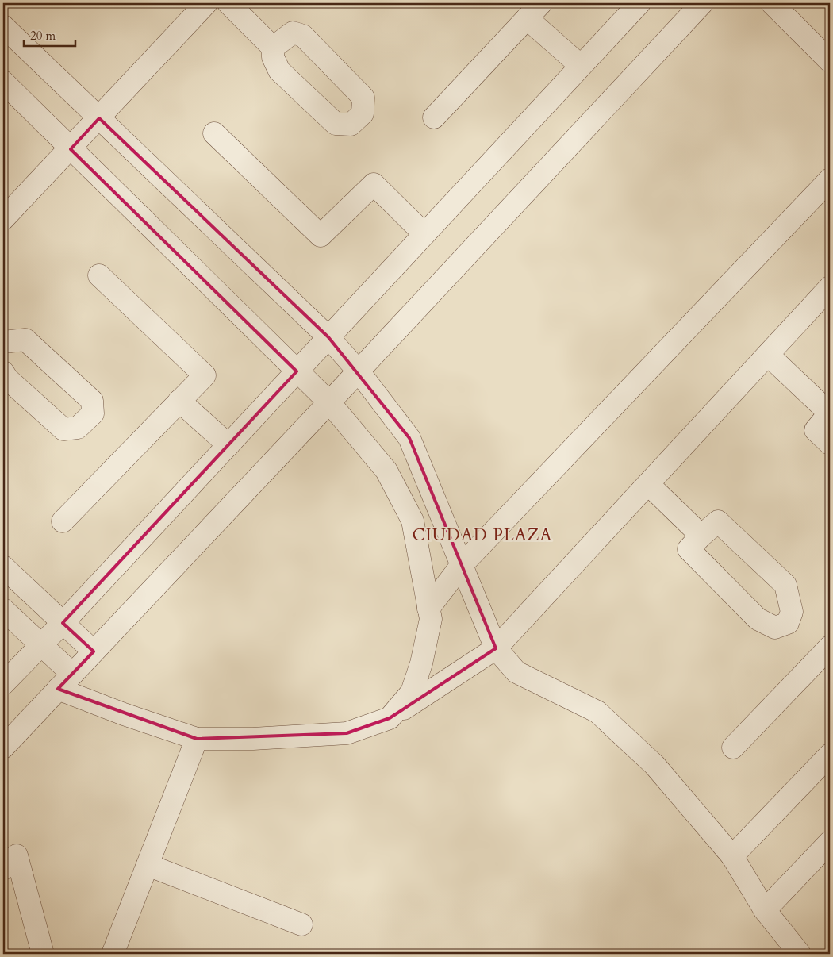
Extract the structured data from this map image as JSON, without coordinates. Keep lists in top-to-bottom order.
{
  "districts": ["CIUDAD PLAZA"],
  "scale_bar": "20 m"
}
